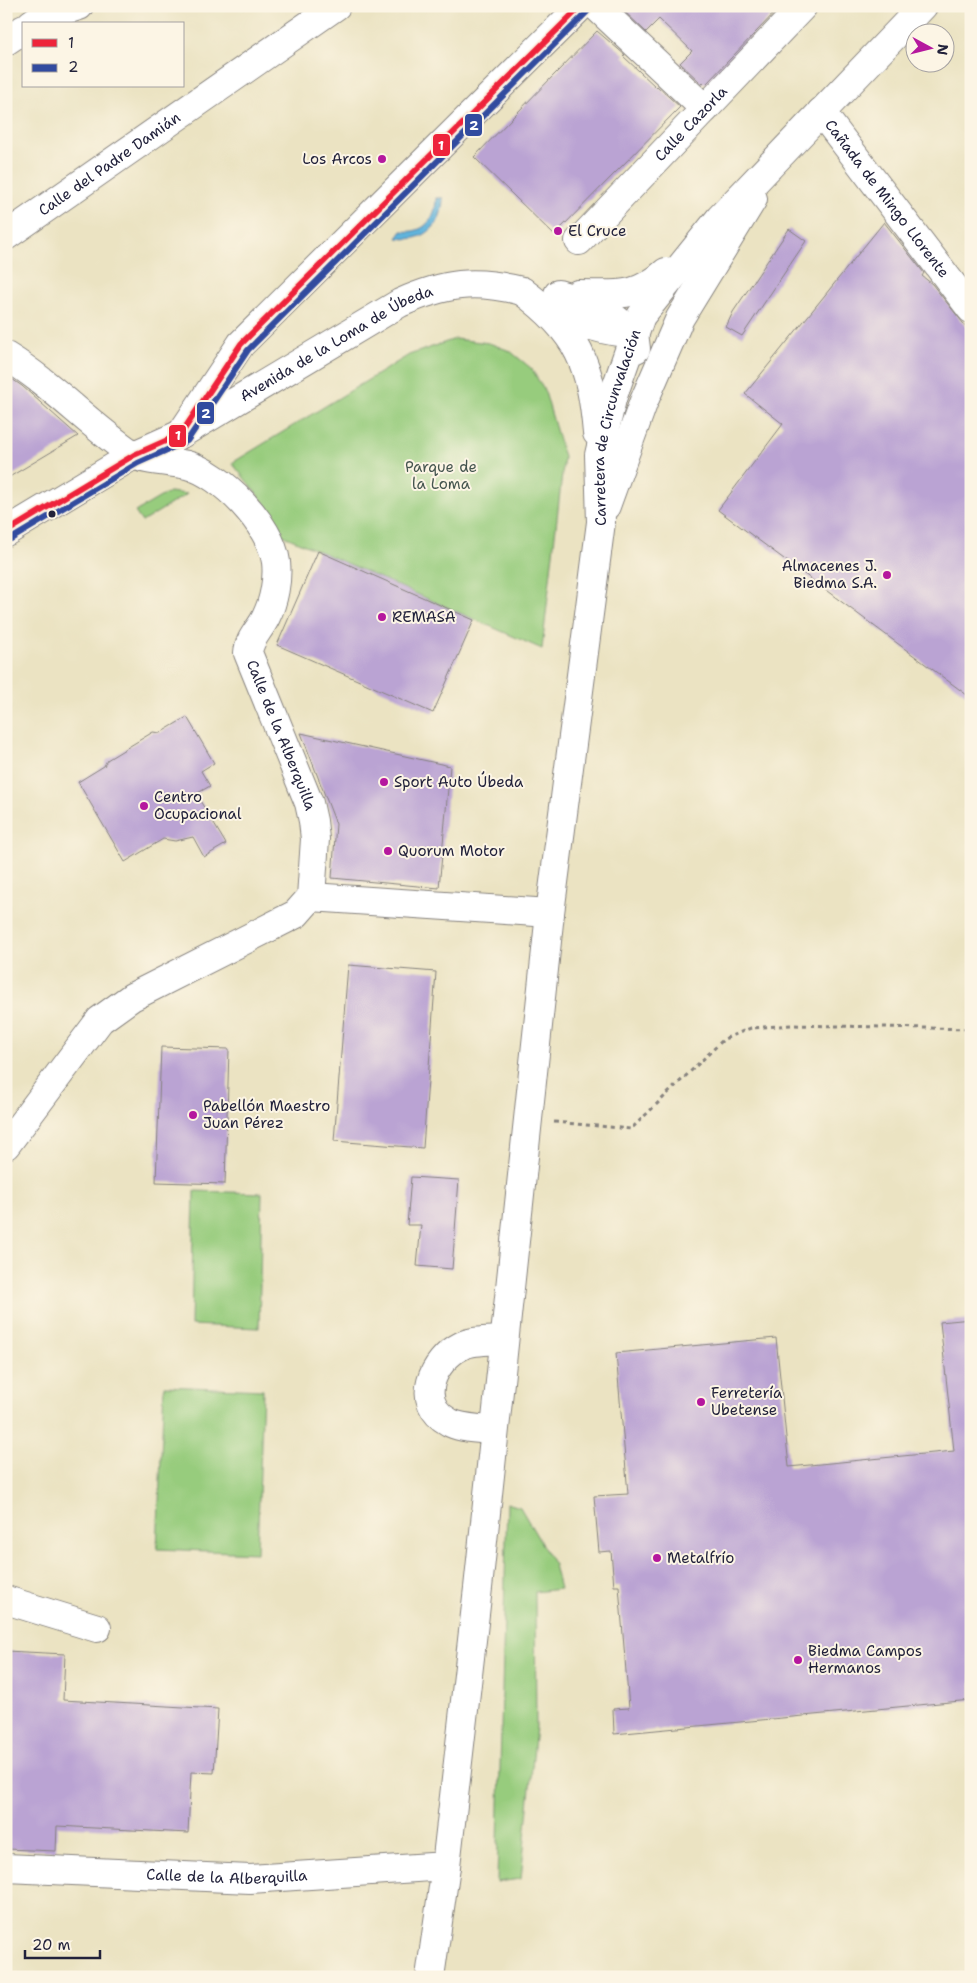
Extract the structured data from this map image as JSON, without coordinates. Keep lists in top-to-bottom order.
{
  "streets": {
    "main road": [
      "Calle Cazorla",
      "Calle del Padre Damián",
      "Cañada de Mingo Llorente",
      "Avenida de la Loma de Úbeda",
      "Carretera de Circunvalación",
      "Calle de la Alberquilla"
    ]
  },
  "crossings": [
    ["Cañada de Mingo Llorente", "Carretera de Circunvalación"],
    ["Avenida de la Loma de Úbeda", "Calle de la Alberquilla"]
  ],
  "parks": ["Parque de la Loma"],
  "places": [
    "Los Arcos",
    "El Cruce",
    "Almacenes J. Biedma S.A.",
    "REMASA",
    "Sport Auto Úbeda",
    "Centro Ocupacional",
    "Quorum Motor",
    "Pabellón Maestro Juan Pérez",
    "Ferretería Ubetense",
    "Metalfrío",
    "Biedma Campos Hermanos"
  ],
  "lines": ["transit line 1", "transit line 2"],
  "legend": ["1", "2"],
  "scale_bar": "20 m",
  "north": "right"
}
